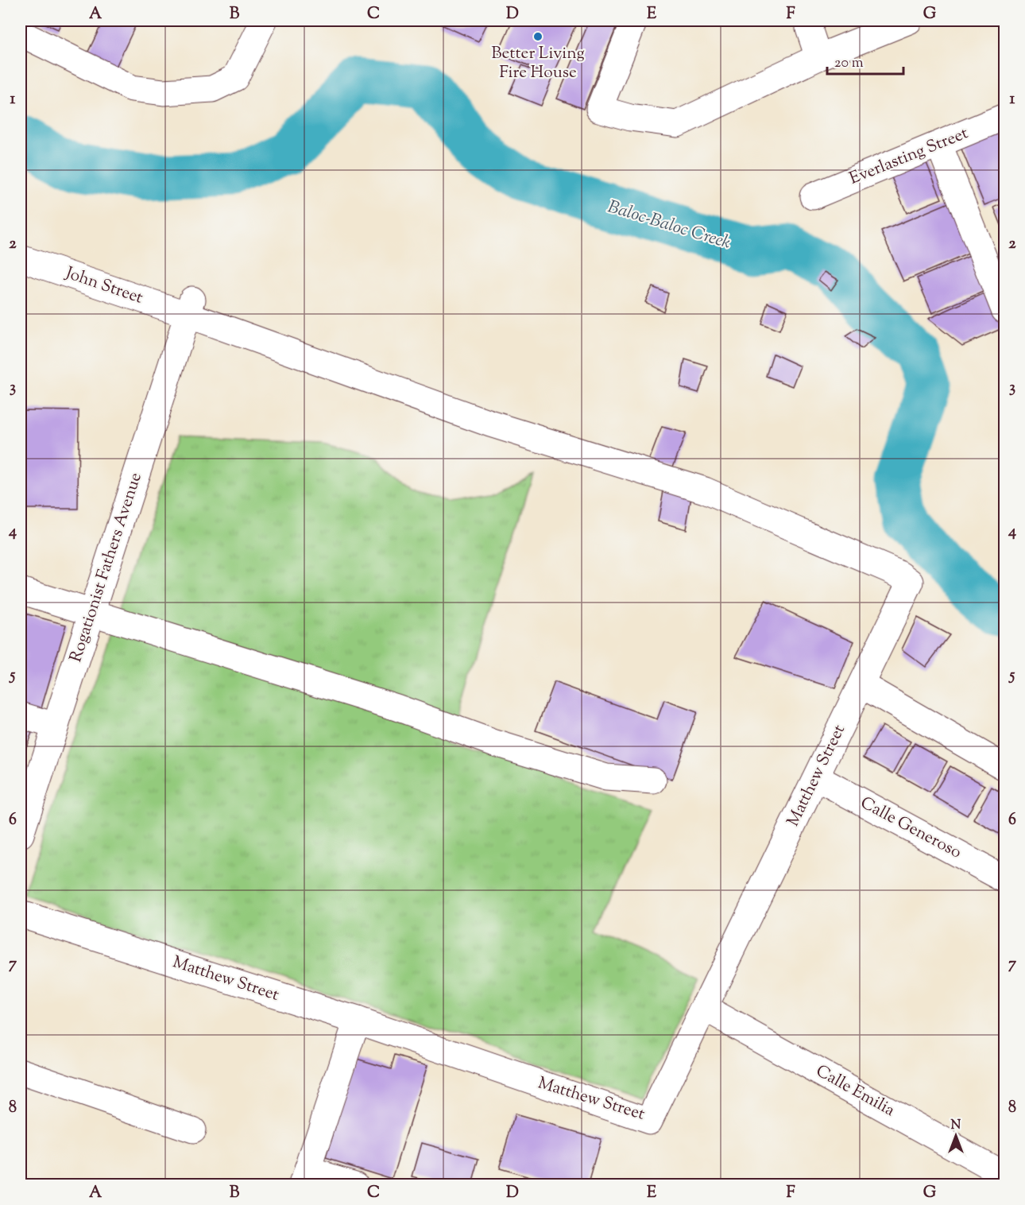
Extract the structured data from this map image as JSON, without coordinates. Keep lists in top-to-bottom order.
{
  "streets": {
    "street": [
      "Everlasting Street",
      "John Street",
      "Rogationist Fathers Avenue",
      "Matthew Street",
      "Calle Generoso",
      "Calle Emilia"
    ]
  },
  "crossings": [
    ["John Street", "Rogationist Fathers Avenue"],
    ["John Street", "Matthew Street"],
    ["Matthew Street", "Calle Generoso"],
    ["Matthew Street", "Calle Emilia"]
  ],
  "water": ["Baloc-Baloc Creek"],
  "places": ["Better Living Fire House"],
  "scale_bar": "20 m",
  "north": "top",
  "grid": {
    "columns": [
      "A",
      "B",
      "C",
      "D",
      "E",
      "F",
      "G"
    ],
    "rows": [
      "1",
      "2",
      "3",
      "4",
      "5",
      "6",
      "7",
      "8"
    ]
  }
}
